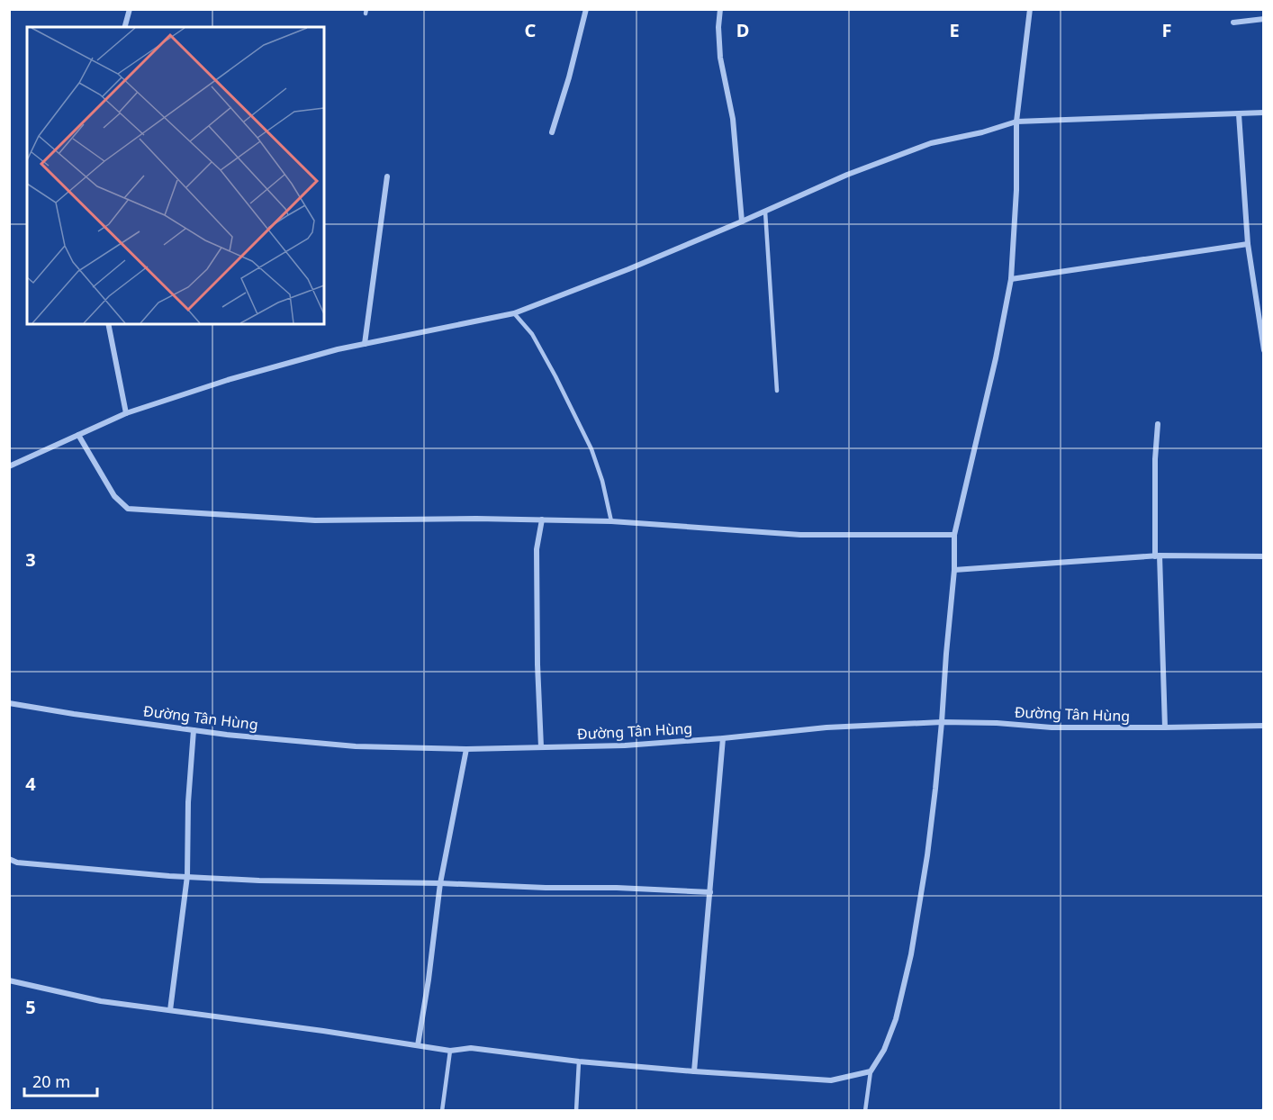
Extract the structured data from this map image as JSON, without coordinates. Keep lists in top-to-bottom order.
{
  "streets": {
    "street": ["Đường Tân Hùng"]
  },
  "scale_bar": "20 m",
  "grid": {
    "columns": [
      "C",
      "D",
      "E",
      "F"
    ],
    "rows": ["3", "4", "5"]
  }
}
